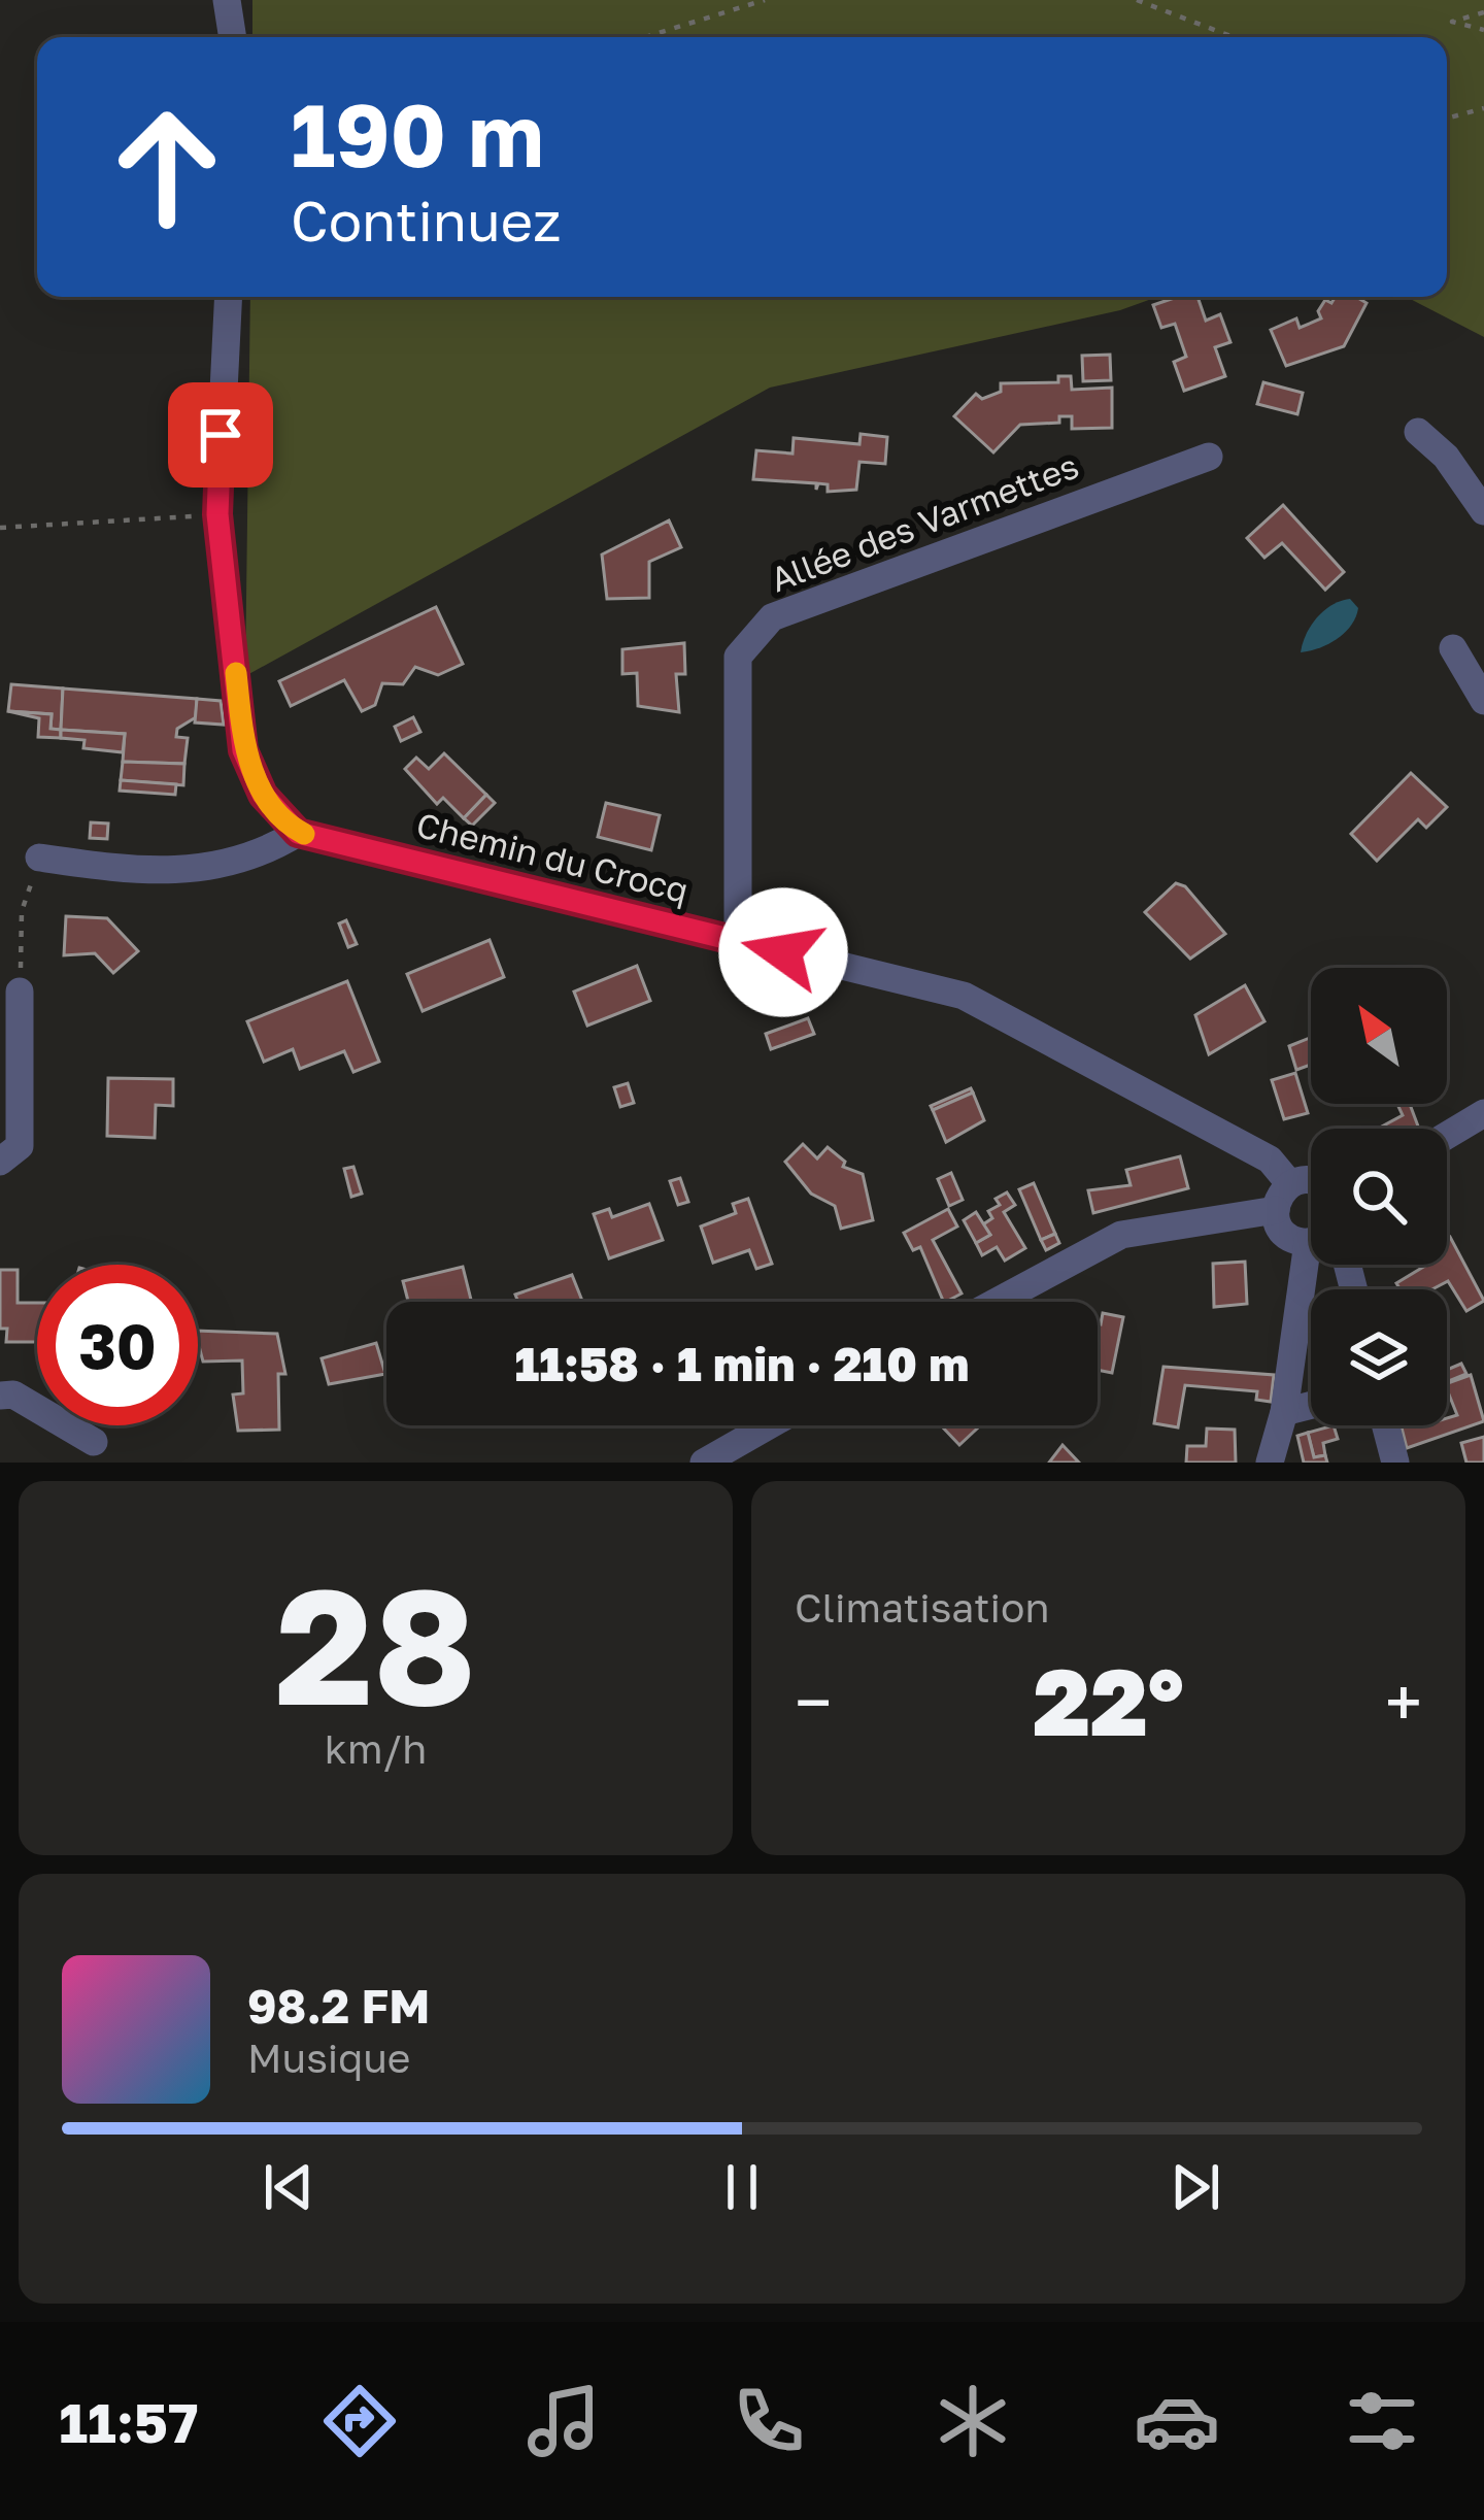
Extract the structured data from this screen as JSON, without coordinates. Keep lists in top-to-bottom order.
{
  "streets": {
    "street": ["Allée des Varmettes", "Chemin du Crocq"]
  },
  "crossings": [
    ["Allée des Varmettes", "Chemin du Crocq"]
  ],
  "north": "top left",
  "page": {
    "turn": ["190 m", "Continuez"],
    "limit": "30",
    "trip": "11:58 · 1 min · 210 m",
    "tile": [
      ["28", "km/h"],
      "Climatisation"
    ],
    "heat": ["−", "22°", "+"],
    "song": ["98.2 FM", "Musique"],
    "tabs": "11:57"
  }
}
